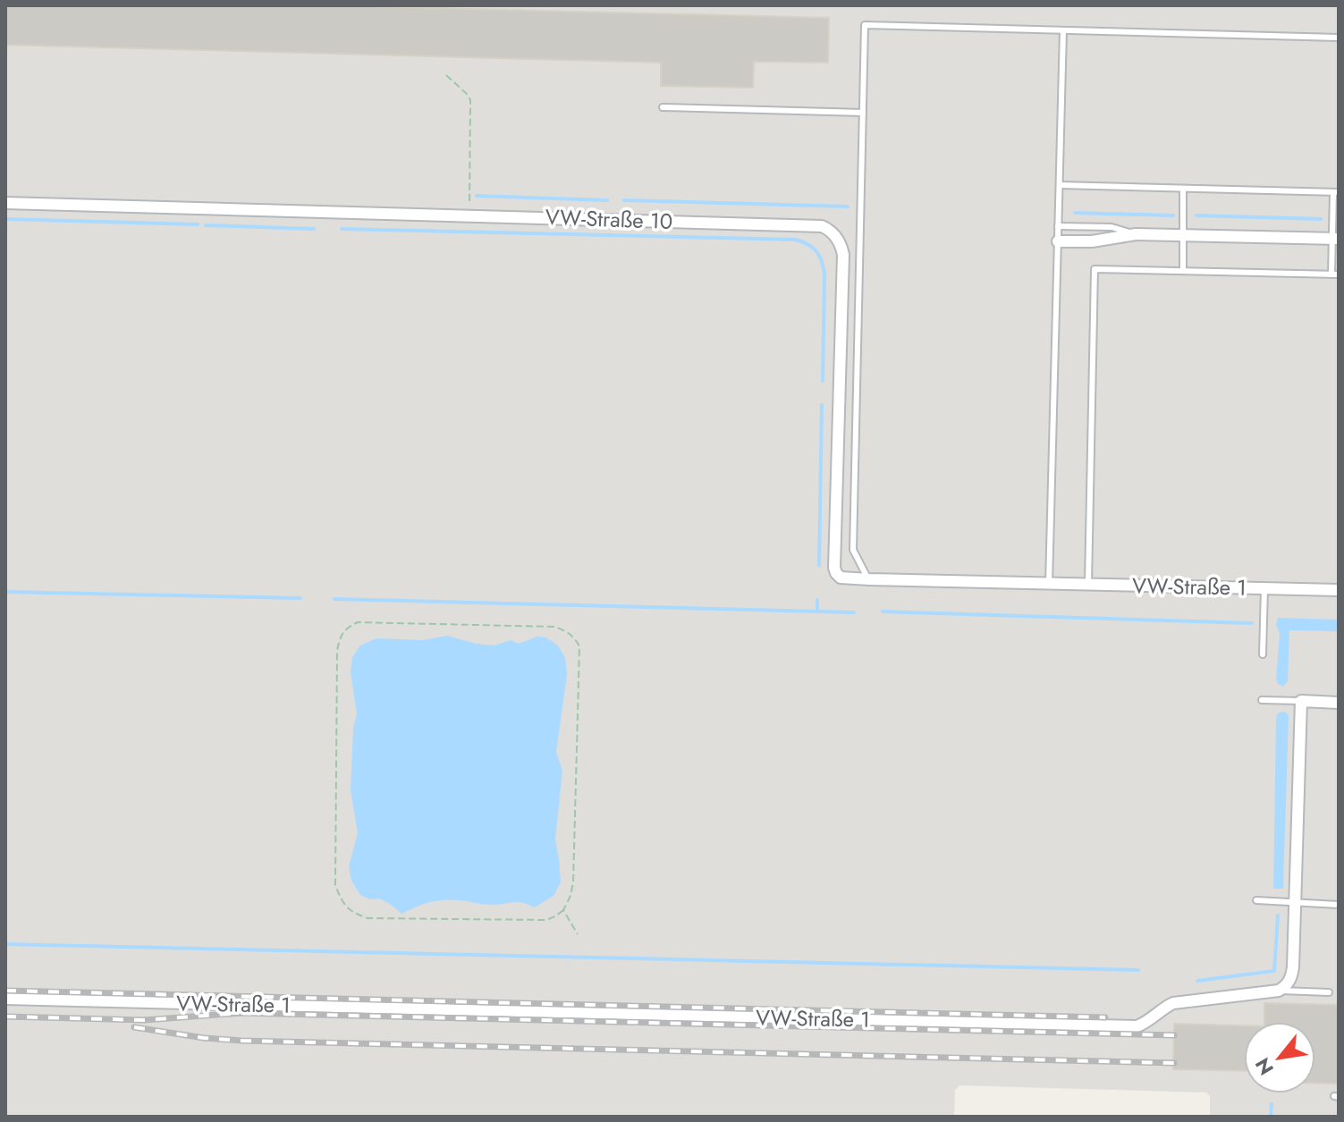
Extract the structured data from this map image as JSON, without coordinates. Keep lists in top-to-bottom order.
{
  "streets": {
    "street": ["VW-Straße 10", "VW-Straße 1"]
  },
  "crossings": [
    ["VW-Straße 10", "VW-Straße 1"]
  ],
  "north": "bottom left"
}
